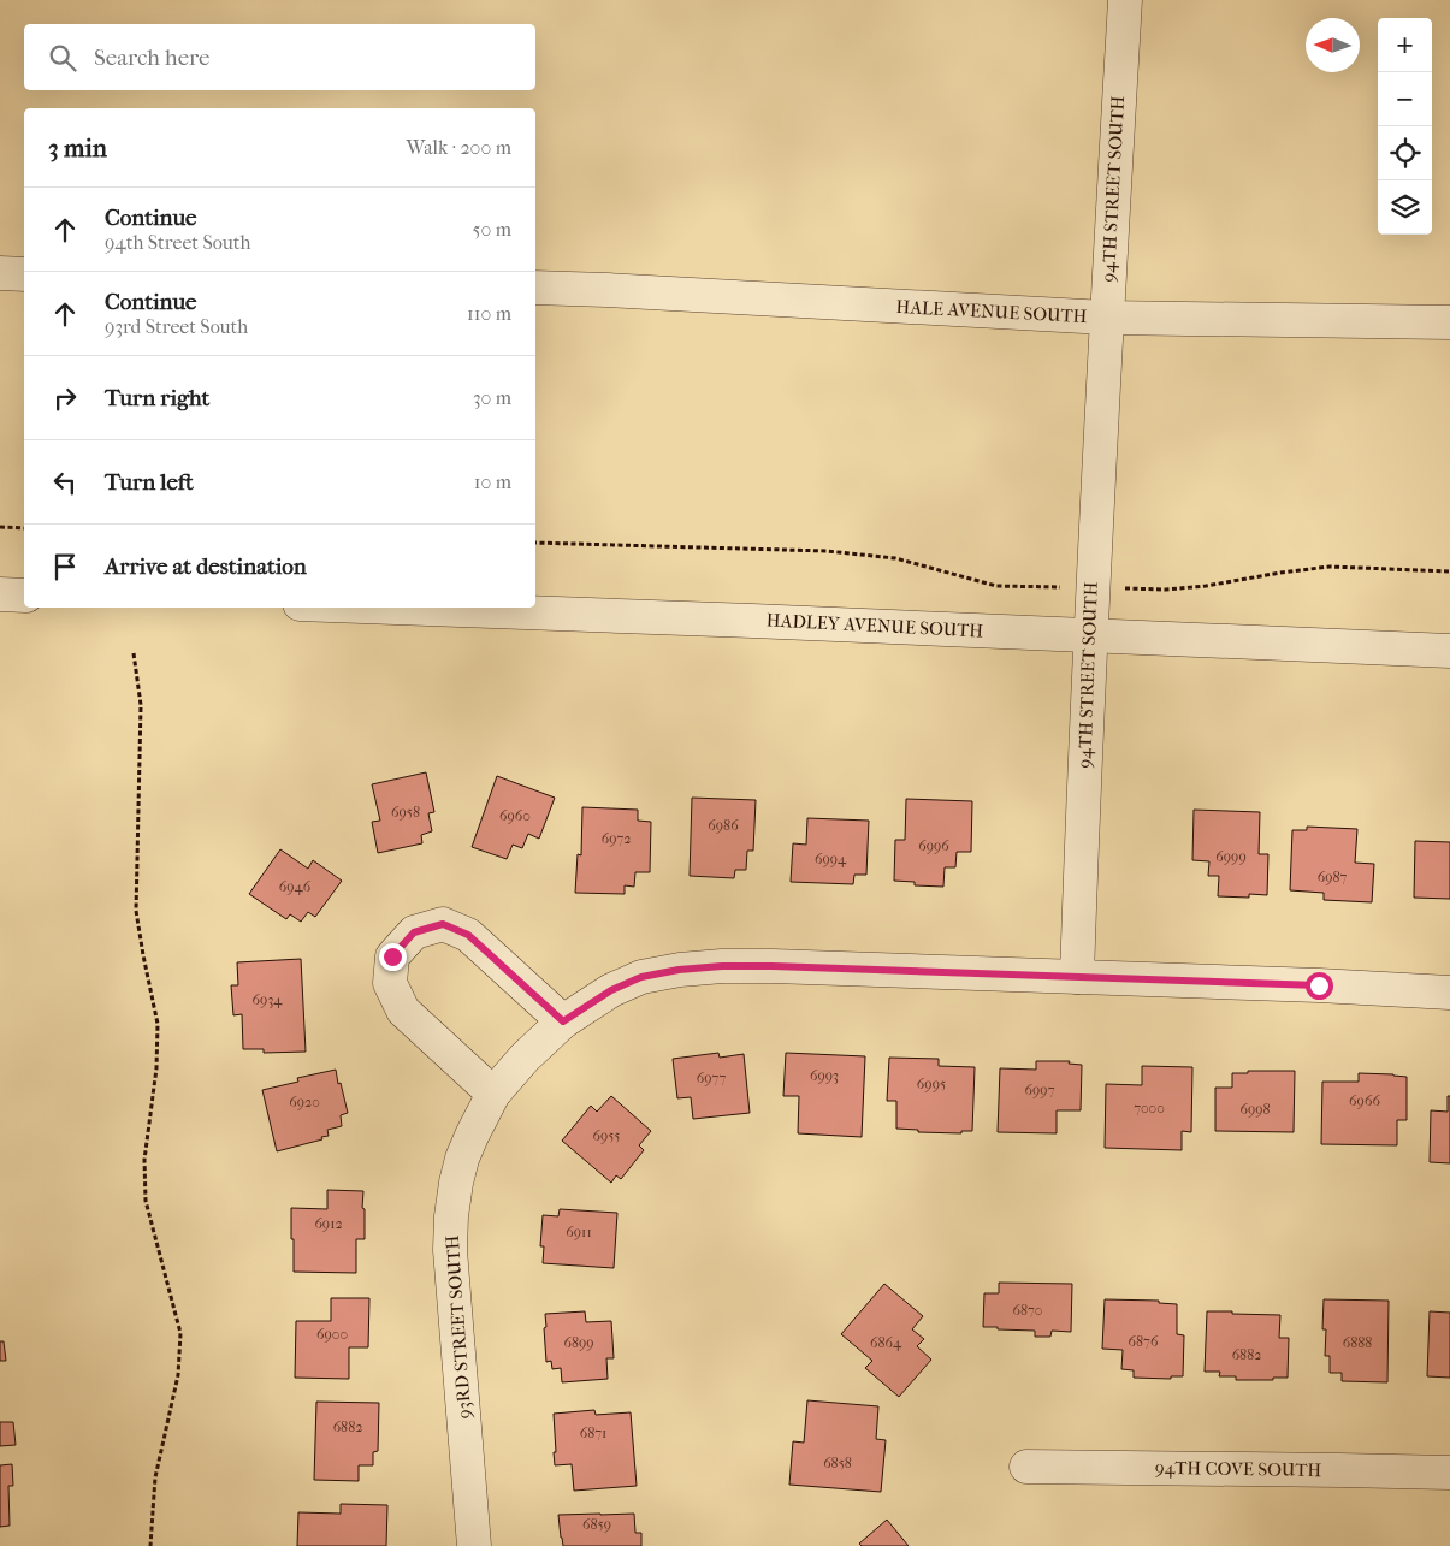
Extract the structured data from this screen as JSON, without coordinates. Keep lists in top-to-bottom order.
{
  "streets": {
    "street": [
      "94TH STREET SOUTH",
      "HALE AVENUE SOUTH",
      "HADLEY AVENUE SOUTH",
      "93RD STREET SOUTH",
      "94TH COVE SOUTH"
    ]
  },
  "crossings": [
    ["94TH STREET SOUTH", "HALE AVENUE SOUTH"],
    ["94TH STREET SOUTH", "HADLEY AVENUE SOUTH"],
    ["94TH STREET SOUTH", "93RD STREET SOUTH"]
  ],
  "house_numbers": [
    "6958",
    "6960",
    "6986",
    "6972",
    "6996",
    "6999",
    "6994",
    "6987",
    "6946",
    "6934",
    "6993",
    "6977",
    "6995",
    "6997",
    "6966",
    "6920",
    "7000",
    "6998",
    "6955",
    "6912",
    "6911",
    "6870",
    "6900",
    "6876",
    "6899",
    "6864",
    "6888",
    "6882",
    "6882",
    "6871",
    "6858",
    "6859"
  ],
  "north": "left",
  "page": {
    "map_buttons": ["+", "−"],
    "search": "Search here",
    "heading": ["3 min", "Walk · 200 m"],
    "list": [
      ["Continue", "94th Street South", "50 m"],
      ["Continue", "93rd Street South", "110 m"],
      ["Turn right", "30 m"],
      ["Turn left", "10 m"],
      "Arrive at destination"
    ]
  }
}
